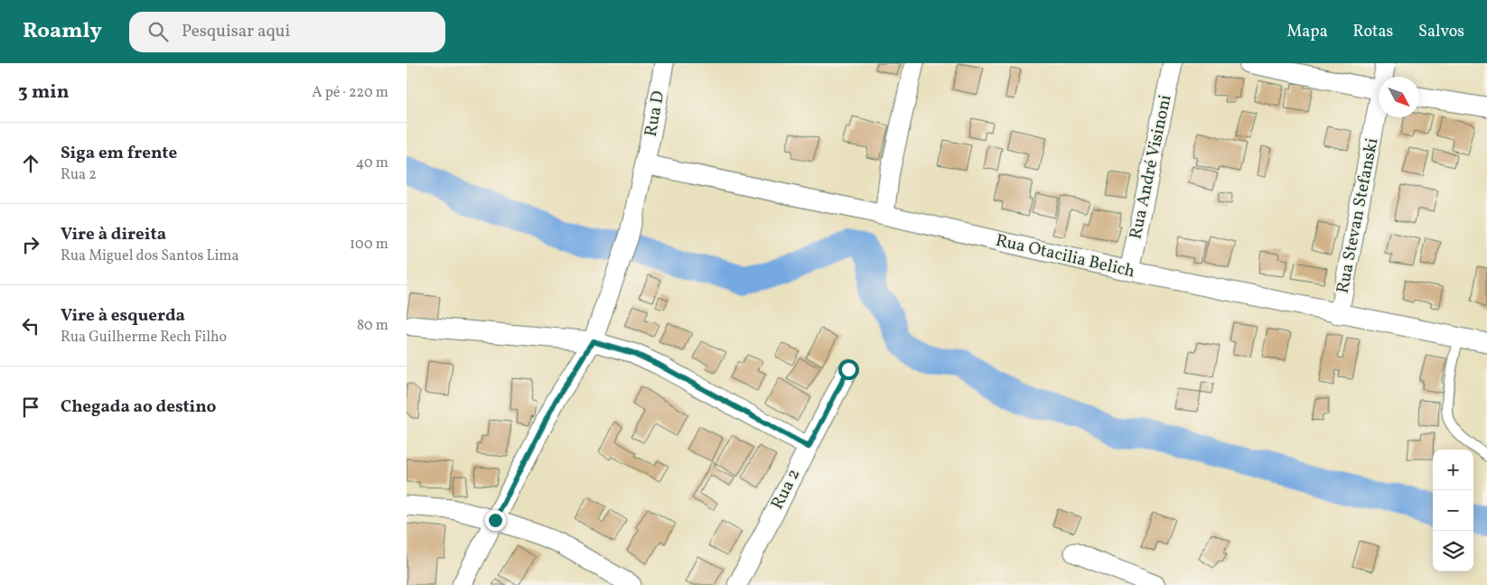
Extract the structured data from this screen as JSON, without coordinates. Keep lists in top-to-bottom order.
{
  "streets": {
    "street": [
      "Rua D",
      "Rua André Visinoni",
      "Rua Stevan Stefanski",
      "Rua Otacilia Belich",
      "Rua 2"
    ]
  },
  "crossings": [
    ["Rua D", "Rua Otacilia Belich"],
    ["Rua André Visinoni", "Rua Otacilia Belich"],
    ["Rua Stevan Stefanski", "Rua Otacilia Belich"]
  ],
  "north": "bottom right",
  "page": {
    "header": "Roamly",
    "search": "Pesquisar aqui",
    "nav": ["Mapa", "Rotas", "Salvos"],
    "heading": ["3 min", "A pé · 220 m"],
    "list": [
      ["Siga em frente", "Rua 2", "40 m"],
      ["Vire à direita", "Rua Miguel dos Santos Lima", "100 m"],
      ["Vire à esquerda", "Rua Guilherme Rech Filho", "80 m"],
      "Chegada ao destino"
    ],
    "map_buttons": ["+", "−"]
  }
}
